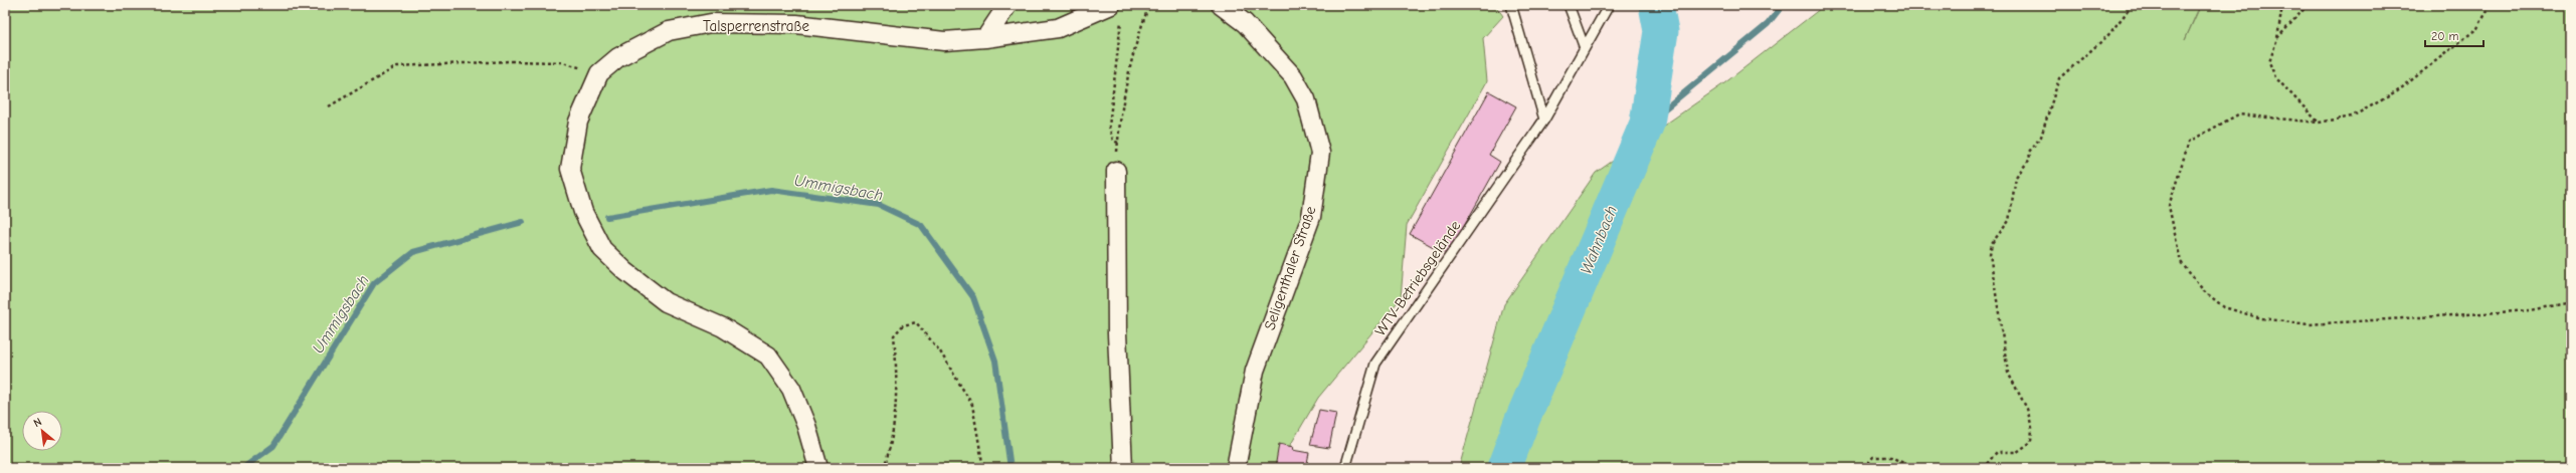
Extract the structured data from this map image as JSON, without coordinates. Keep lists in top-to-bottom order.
{
  "streets": {
    "street": ["Talsperrenstraße", "Seligenthaler Straße"],
    "lane": ["WTV-Betriebsgelände"]
  },
  "water": ["Ummigsbach", "Wahnbach"],
  "scale_bar": "20 m",
  "north": "top left"
}
